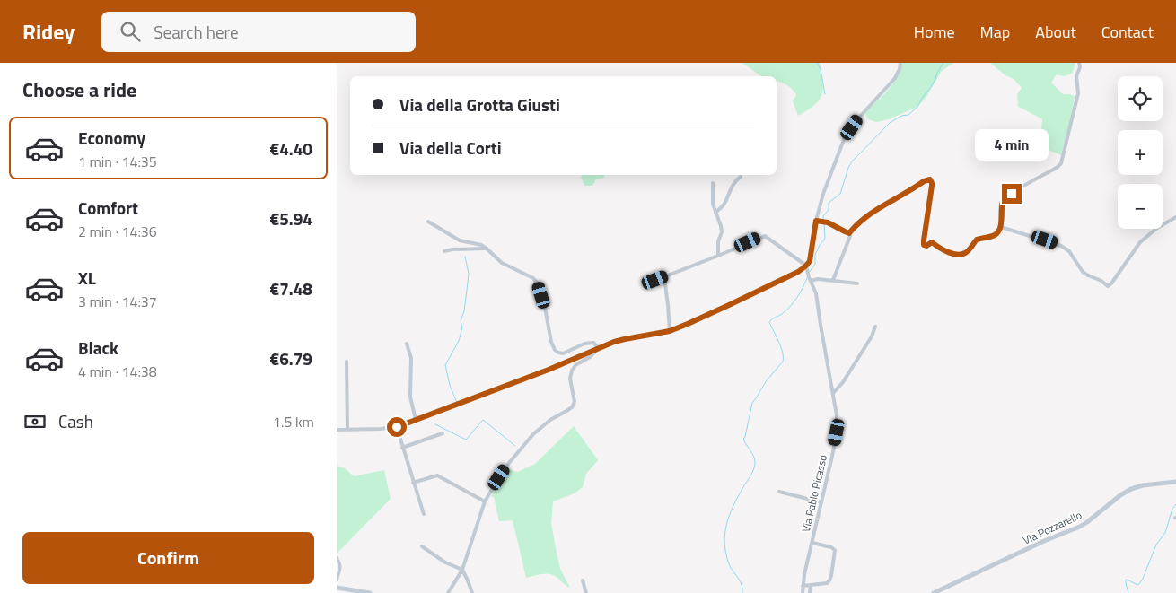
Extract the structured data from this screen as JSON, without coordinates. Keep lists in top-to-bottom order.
{
  "streets": {
    "street": ["Via Pablo Picasso", "Via Pozzarello"]
  },
  "page": {
    "header": "Ridey",
    "search": "Search here",
    "nav": [
      "Home",
      "Map",
      "About",
      "Contact"
    ],
    "heading": "Choose a ride",
    "map_buttons": ["+", "−"],
    "banner": ["Via della Grotta Giusti", "Via della Corti"],
    "list": [
      {
        "name": "Economy",
        "note": "1 min · 14:35",
        "value": "€4.40"
      },
      {
        "name": "Comfort",
        "note": "2 min · 14:36",
        "value": "€5.94"
      },
      {
        "name": "XL",
        "note": "3 min · 14:37",
        "value": "€7.48"
      },
      {
        "name": "Black",
        "note": "4 min · 14:38",
        "value": "€6.79"
      }
    ],
    "bubble": "4 min",
    "pay": ["Cash", "1.5 km"],
    "buttons": "Confirm"
  }
}
